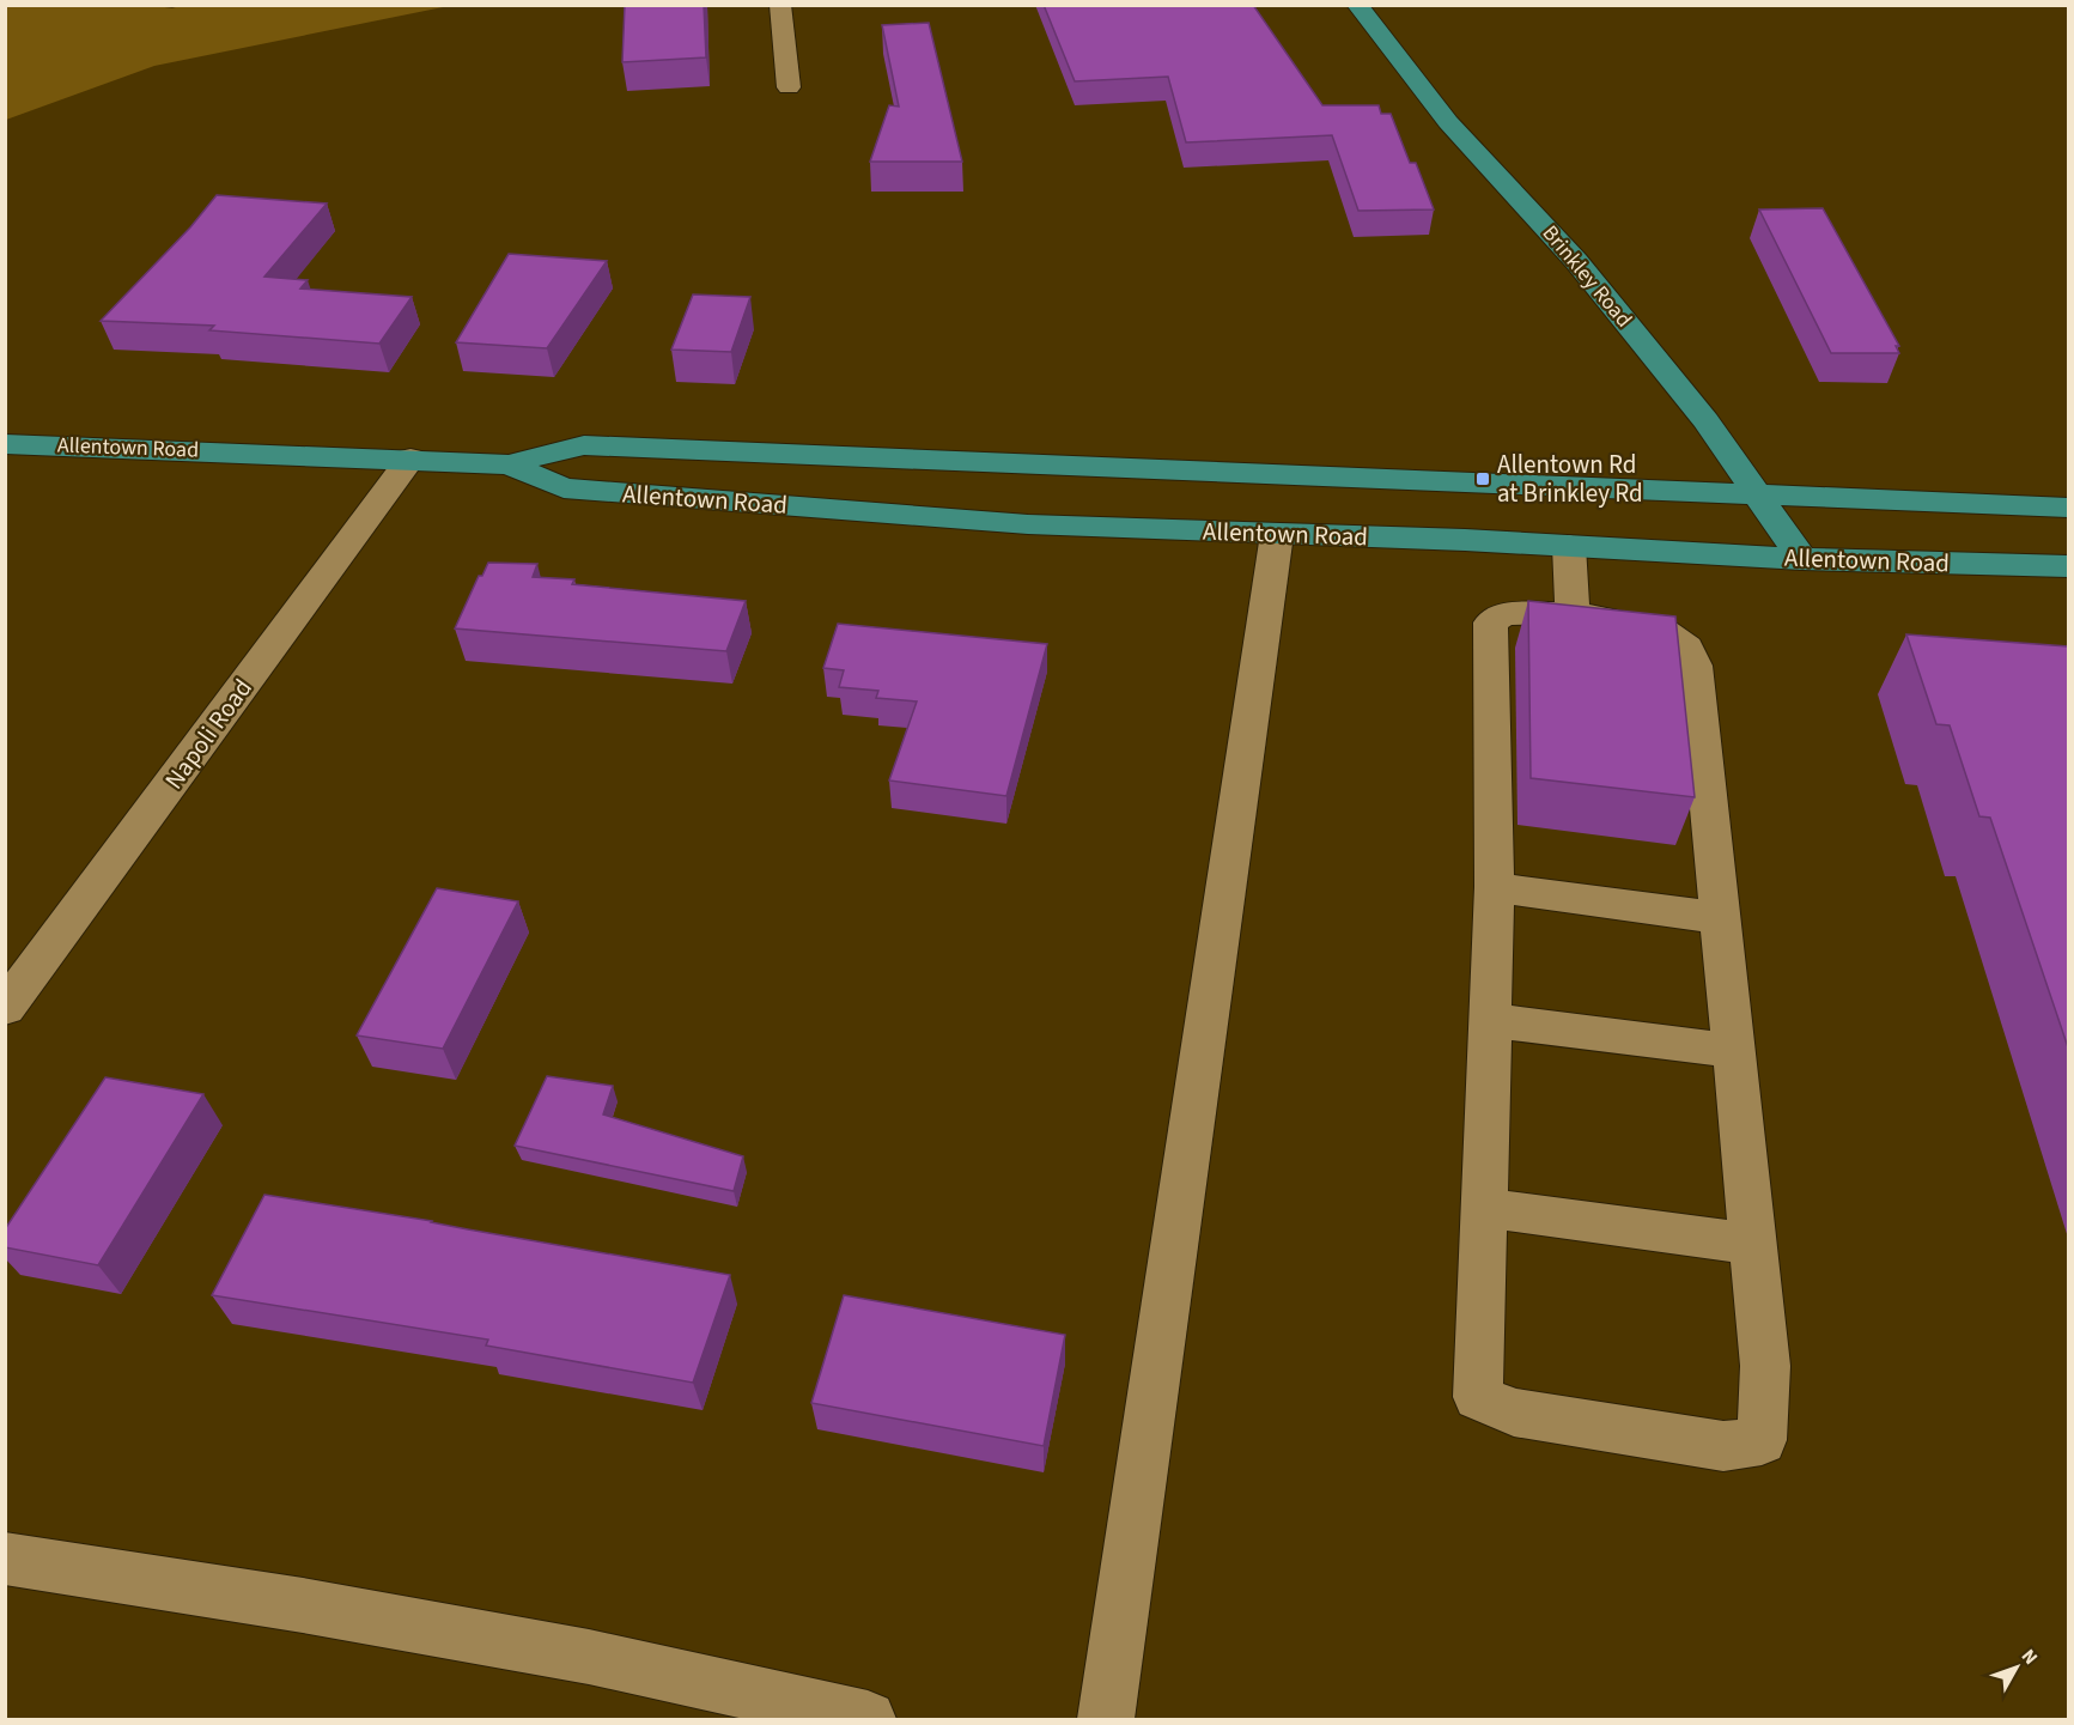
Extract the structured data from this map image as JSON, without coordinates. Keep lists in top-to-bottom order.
{
  "streets": {
    "main road": ["Brinkley Road", "Allentown Road"],
    "street": ["Napoli Road"]
  },
  "crossings": [
    ["Brinkley Road", "Allentown Road"],
    ["Allentown Road", "Napoli Road"]
  ],
  "places": {
    "transit": ["Allentown Rd at Brinkley Rd"]
  },
  "north": "top right"
}
